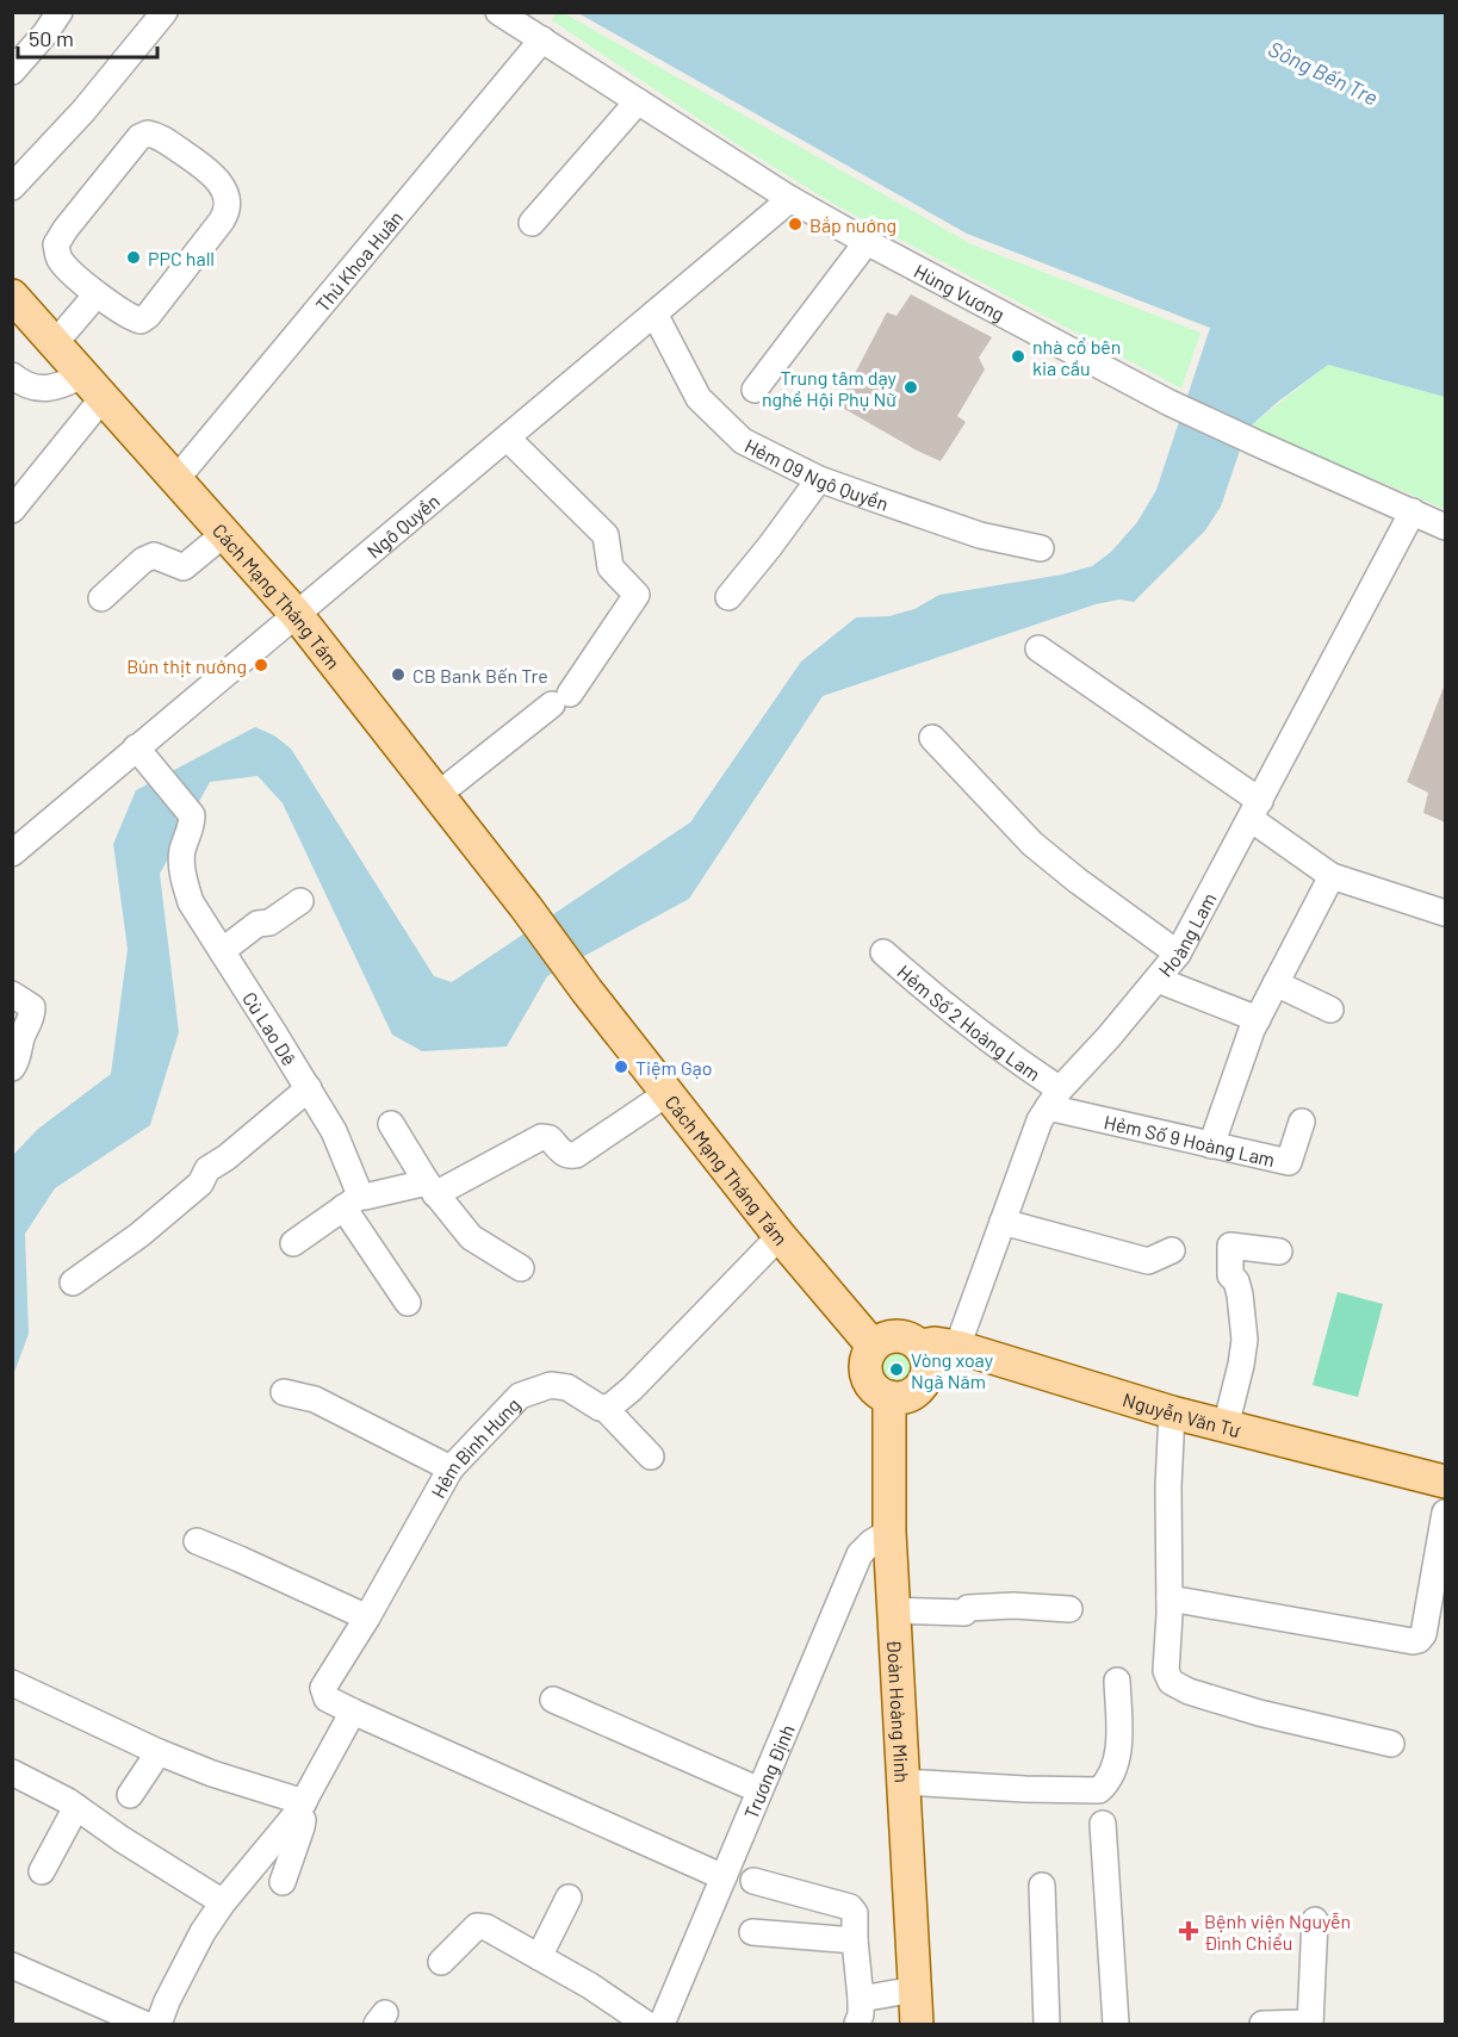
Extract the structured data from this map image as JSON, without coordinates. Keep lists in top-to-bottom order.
{
  "streets": {
    "main road": ["Cách Mạng Tháng Tám", "Nguyễn Văn Tư", "Đoàn Hoàng Minh"],
    "street": [
      "Thủ Khoa Huân",
      "Hùng Vương",
      "Hẻm 09 Ngô Quyền",
      "Ngô Quyền",
      "Hoàng Lam",
      "Hẻm Số 2 Hoàng Lam",
      "Cù Lao Dê",
      "Hẻm Số 9 Hoàng Lam",
      "Hẻm Bình Hưng",
      "Trương Định"
    ]
  },
  "crossings": [
    ["Thủ Khoa Huân", "Hùng Vương"],
    ["Thủ Khoa Huân", "Cách Mạng Tháng Tám"],
    ["Hùng Vương", "Ngô Quyền"],
    ["Hùng Vương", "Hoàng Lam"],
    ["Hẻm 09 Ngô Quyền", "Ngô Quyền"],
    ["Ngô Quyền", "Cách Mạng Tháng Tám"],
    ["Ngô Quyền", "Cù Lao Dê"],
    ["Cách Mạng Tháng Tám", "Nguyễn Văn Tư"],
    ["Cách Mạng Tháng Tám", "Đoàn Hoàng Minh"],
    ["Hoàng Lam", "Hẻm Số 2 Hoàng Lam"],
    ["Hoàng Lam", "Hẻm Số 9 Hoàng Lam"],
    ["Hoàng Lam", "Nguyễn Văn Tư"],
    ["Hẻm Số 2 Hoàng Lam", "Hẻm Số 9 Hoàng Lam"],
    ["Nguyễn Văn Tư", "Đoàn Hoàng Minh"],
    ["Đoàn Hoàng Minh", "Trương Định"]
  ],
  "water": ["Sông Bến Tre"],
  "places": {
    "other": [
      "Bắp nướng",
      "PPC hall",
      "nhà cổ bên kia cầu",
      "Trung tâm dạy nghề Hội Phụ Nữ",
      "Bún thịt nướng",
      "CB Bank Bến Tre",
      "Tiệm Gạo",
      "Vòng xoay Ngã Năm"
    ],
    "health": ["Bệnh viện Nguyễn Đình Chiểu"]
  },
  "scale_bar": "50 m"
}
